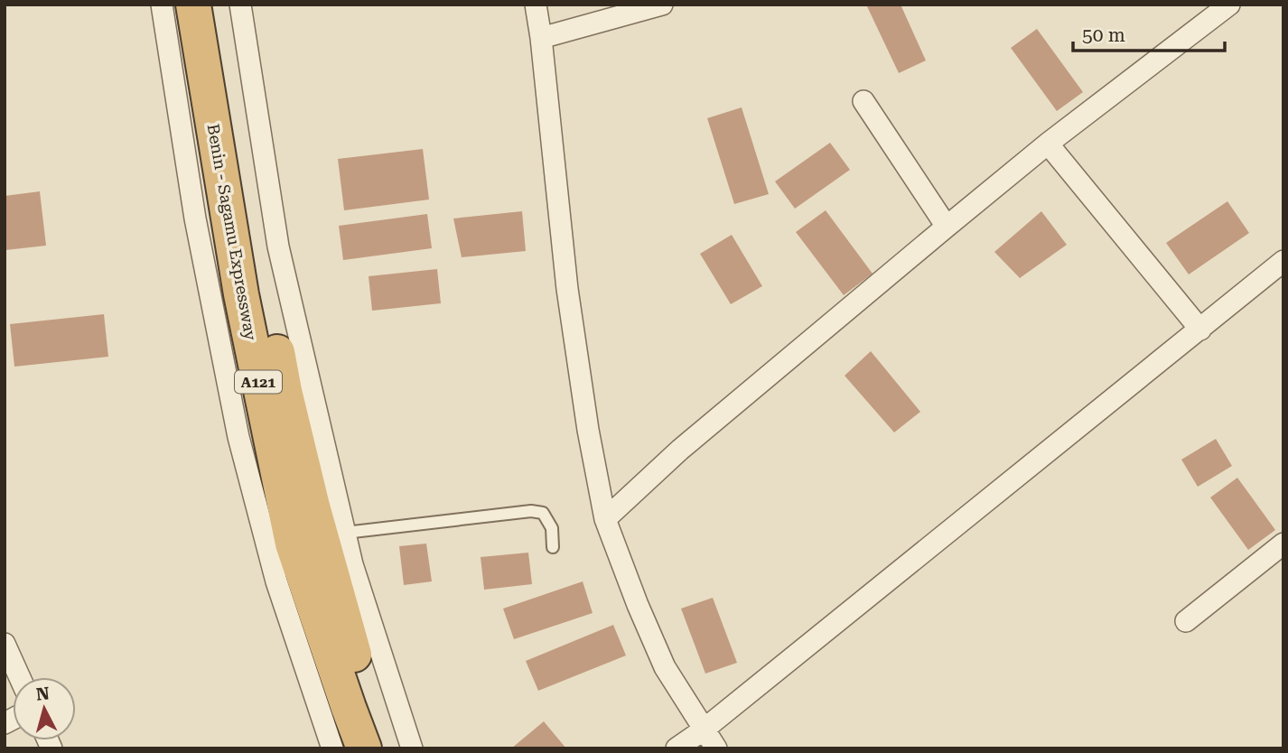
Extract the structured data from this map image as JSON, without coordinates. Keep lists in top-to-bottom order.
{
  "streets": {
    "highway": ["Benin - Sagamu Expressway", "A121"]
  },
  "scale_bar": "50 m",
  "north": "top"
}
